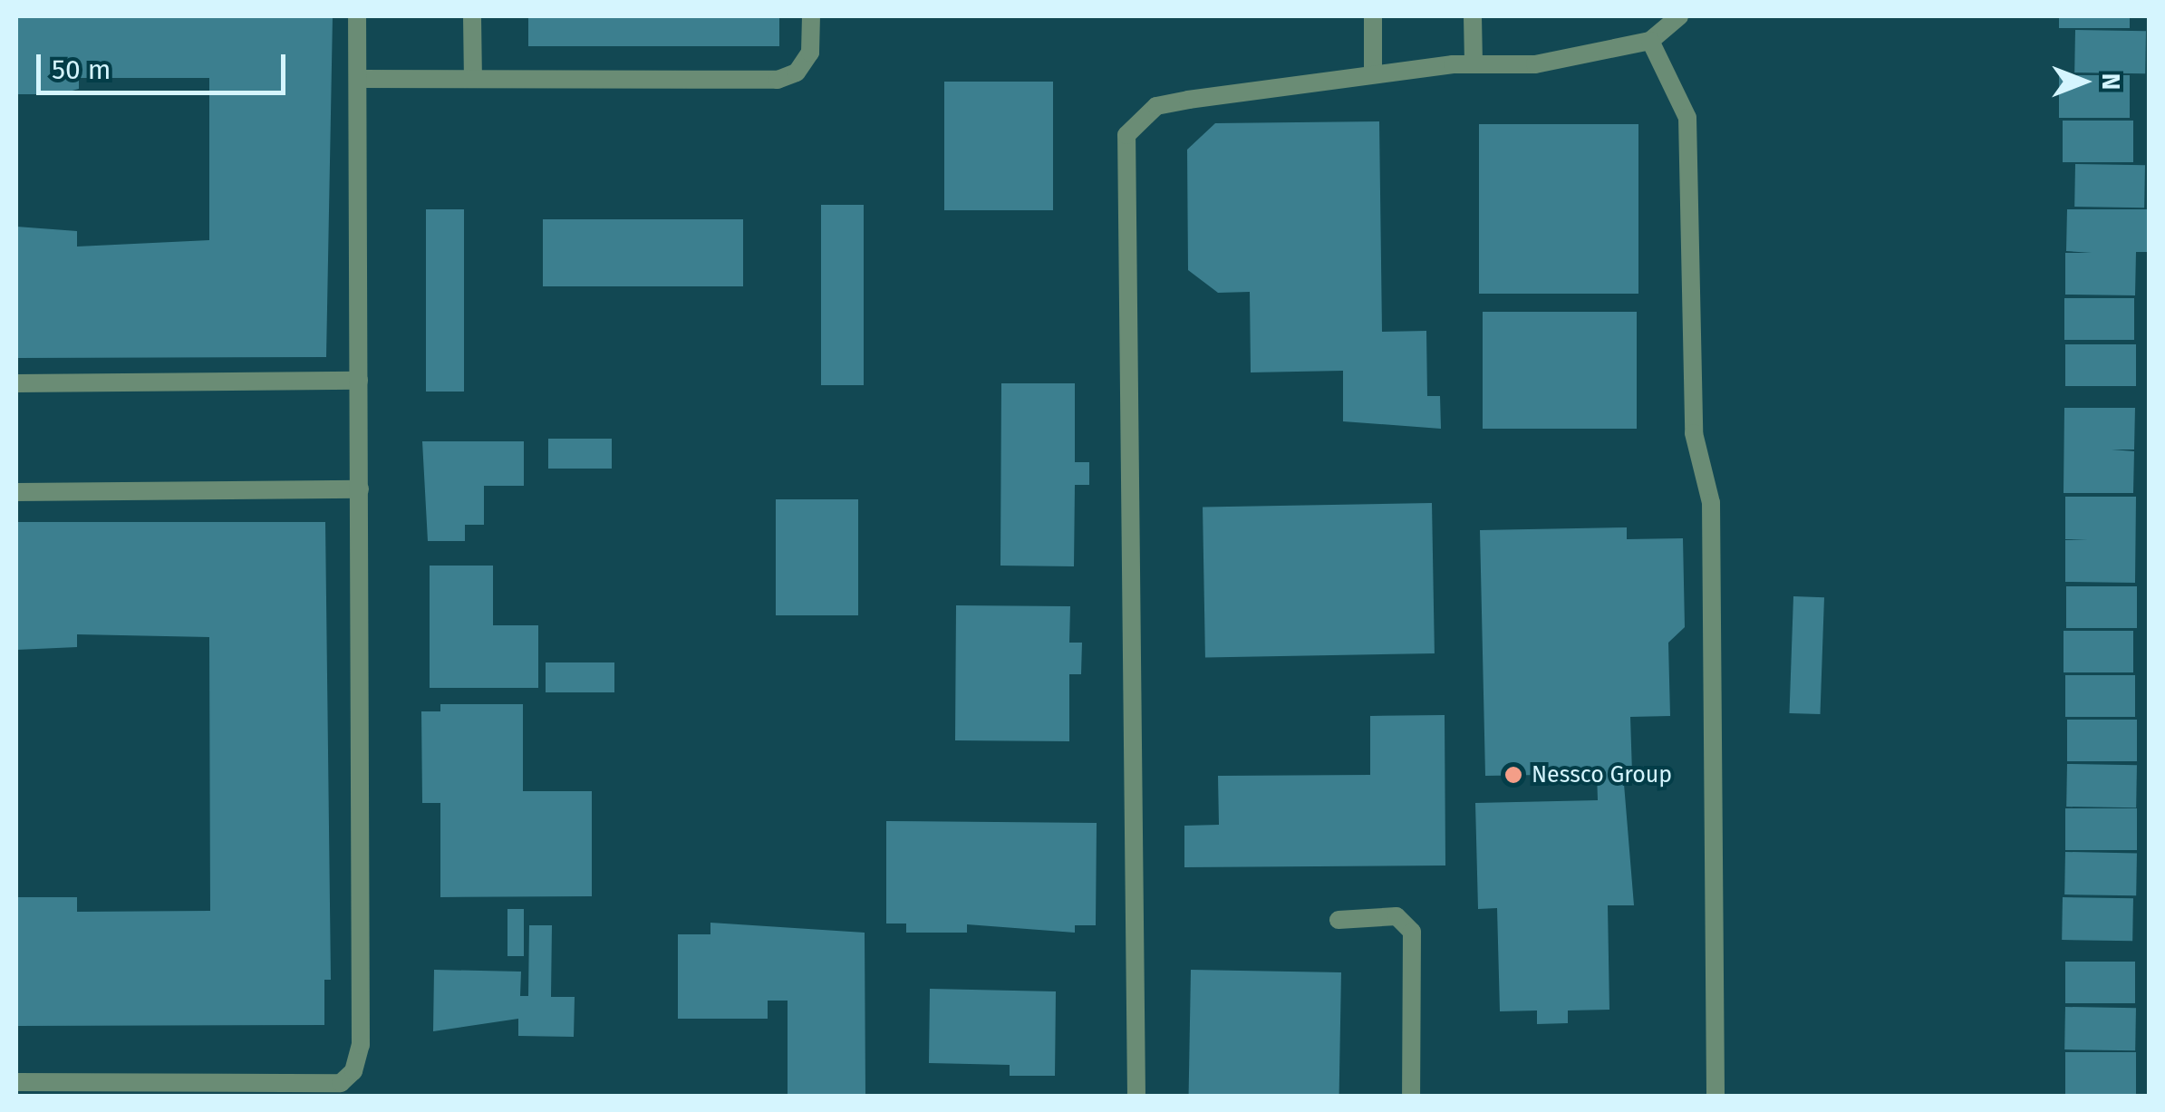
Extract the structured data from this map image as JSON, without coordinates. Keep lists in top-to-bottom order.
{
  "places": ["Nessco Group"],
  "scale_bar": "50 m",
  "north": "right"
}
